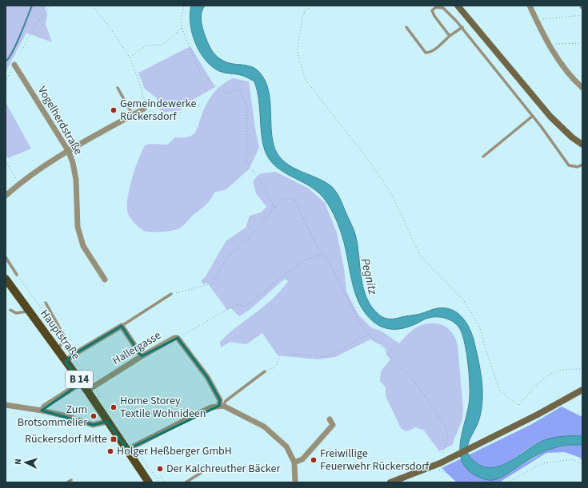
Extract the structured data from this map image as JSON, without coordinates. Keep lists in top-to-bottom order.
{
  "streets": {
    "main road": ["Hauptstraße", "B 14"],
    "street": ["Vogelherdstraße", "Hallergasse"]
  },
  "crossings": [
    ["Hauptstraße", "Hallergasse"]
  ],
  "water": ["Pegnitz"],
  "places": {
    "other": [
      "Gemeindewerke Rückersdorf",
      "Home Storey Textile Wohnideen",
      "Zum Brotsommelier",
      "Holger Heßberger GmbH",
      "Freiwillige Feuerwehr Rückersdorf",
      "Der Kalchreuther Bäcker"
    ],
    "transit": ["Rückersdorf Mitte"]
  },
  "north": "left"
}
